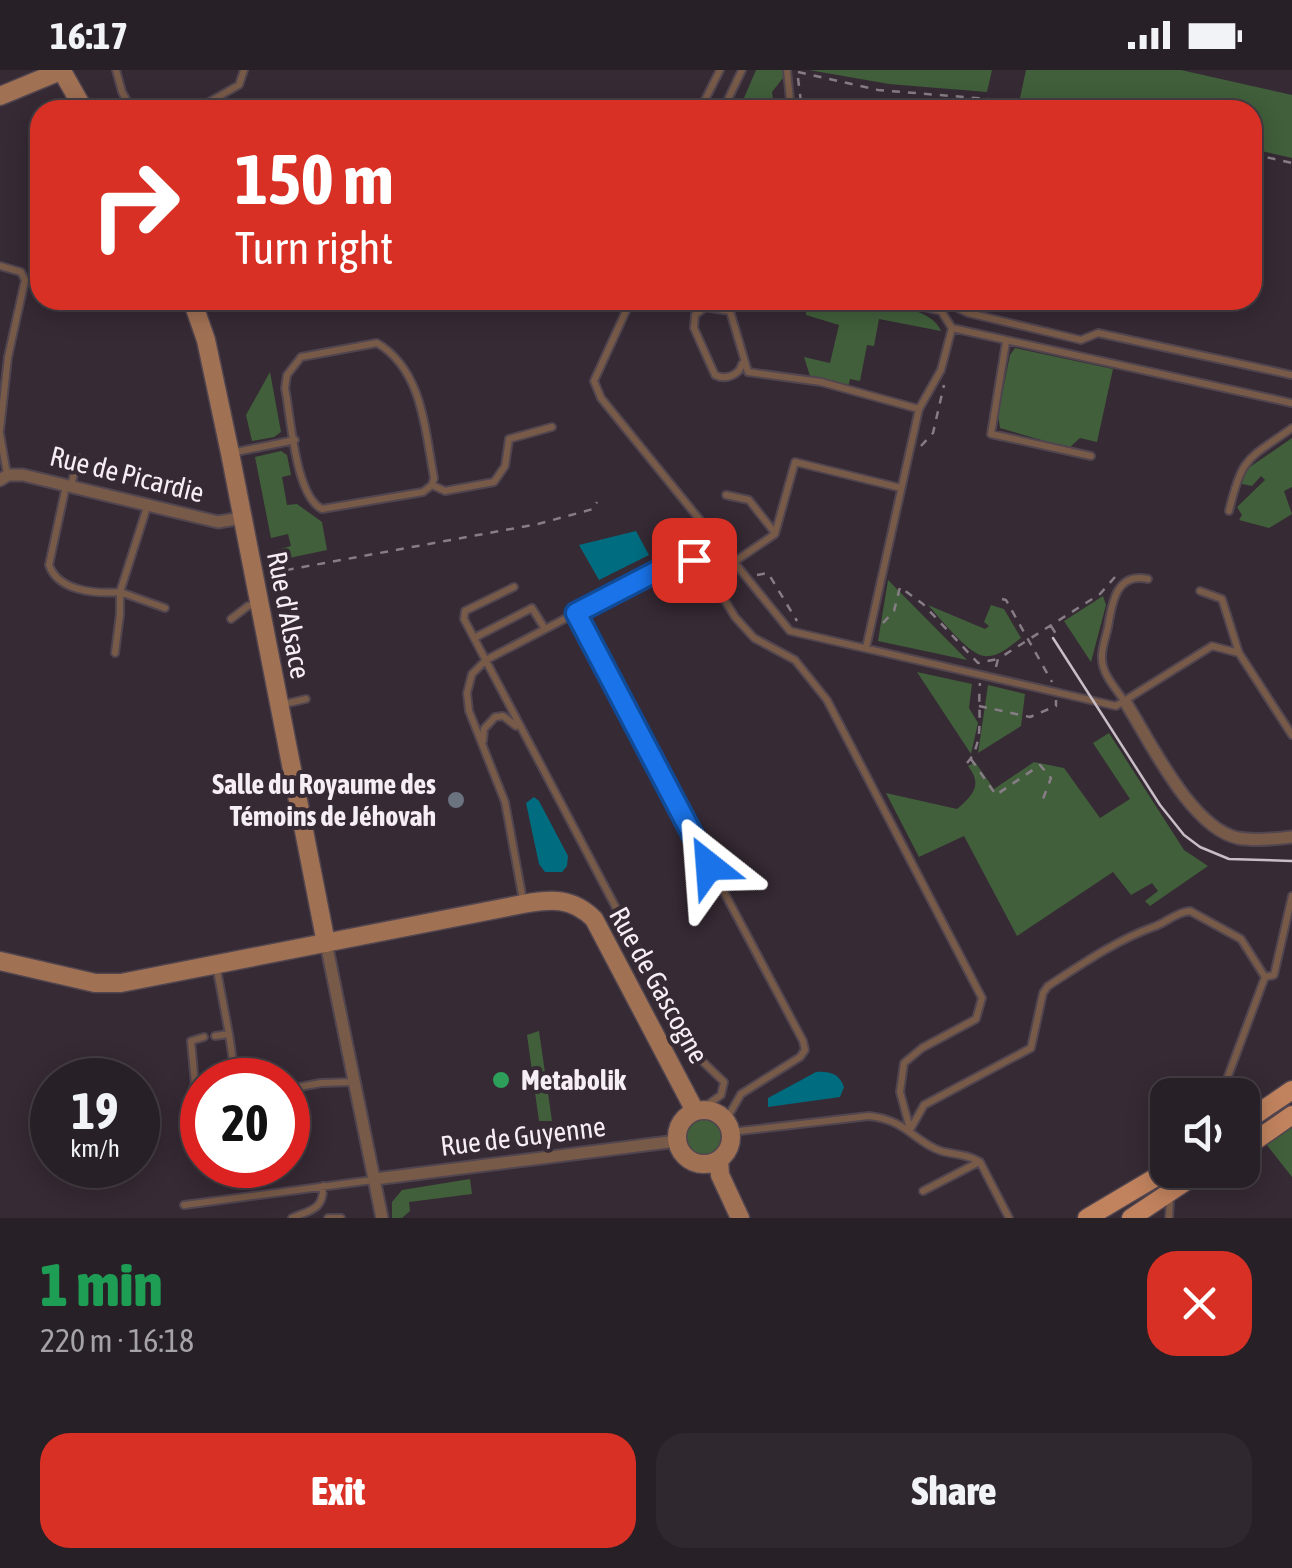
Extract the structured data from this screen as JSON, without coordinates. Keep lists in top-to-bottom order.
{
  "streets": {
    "street": [
      "Rue de Picardie",
      "Rue d'Alsace",
      "Rue de Gascogne",
      "Rue de Guyenne"
    ]
  },
  "crossings": [
    ["Rue de Picardie", "Rue d'Alsace"],
    ["Rue d'Alsace", "Rue de Gascogne"],
    ["Rue de Gascogne", "Rue de Guyenne"]
  ],
  "places": ["Salle du Royaume des Témoins de Jéhovah", "Metabolik"],
  "page": {
    "status": "16:17",
    "turn": ["150 m", "Turn right"],
    "speed": "19 km/h",
    "limit": "20",
    "heading": ["1 min", "220 m · 16:18"],
    "buttons": ["Exit", "Share"]
  }
}
